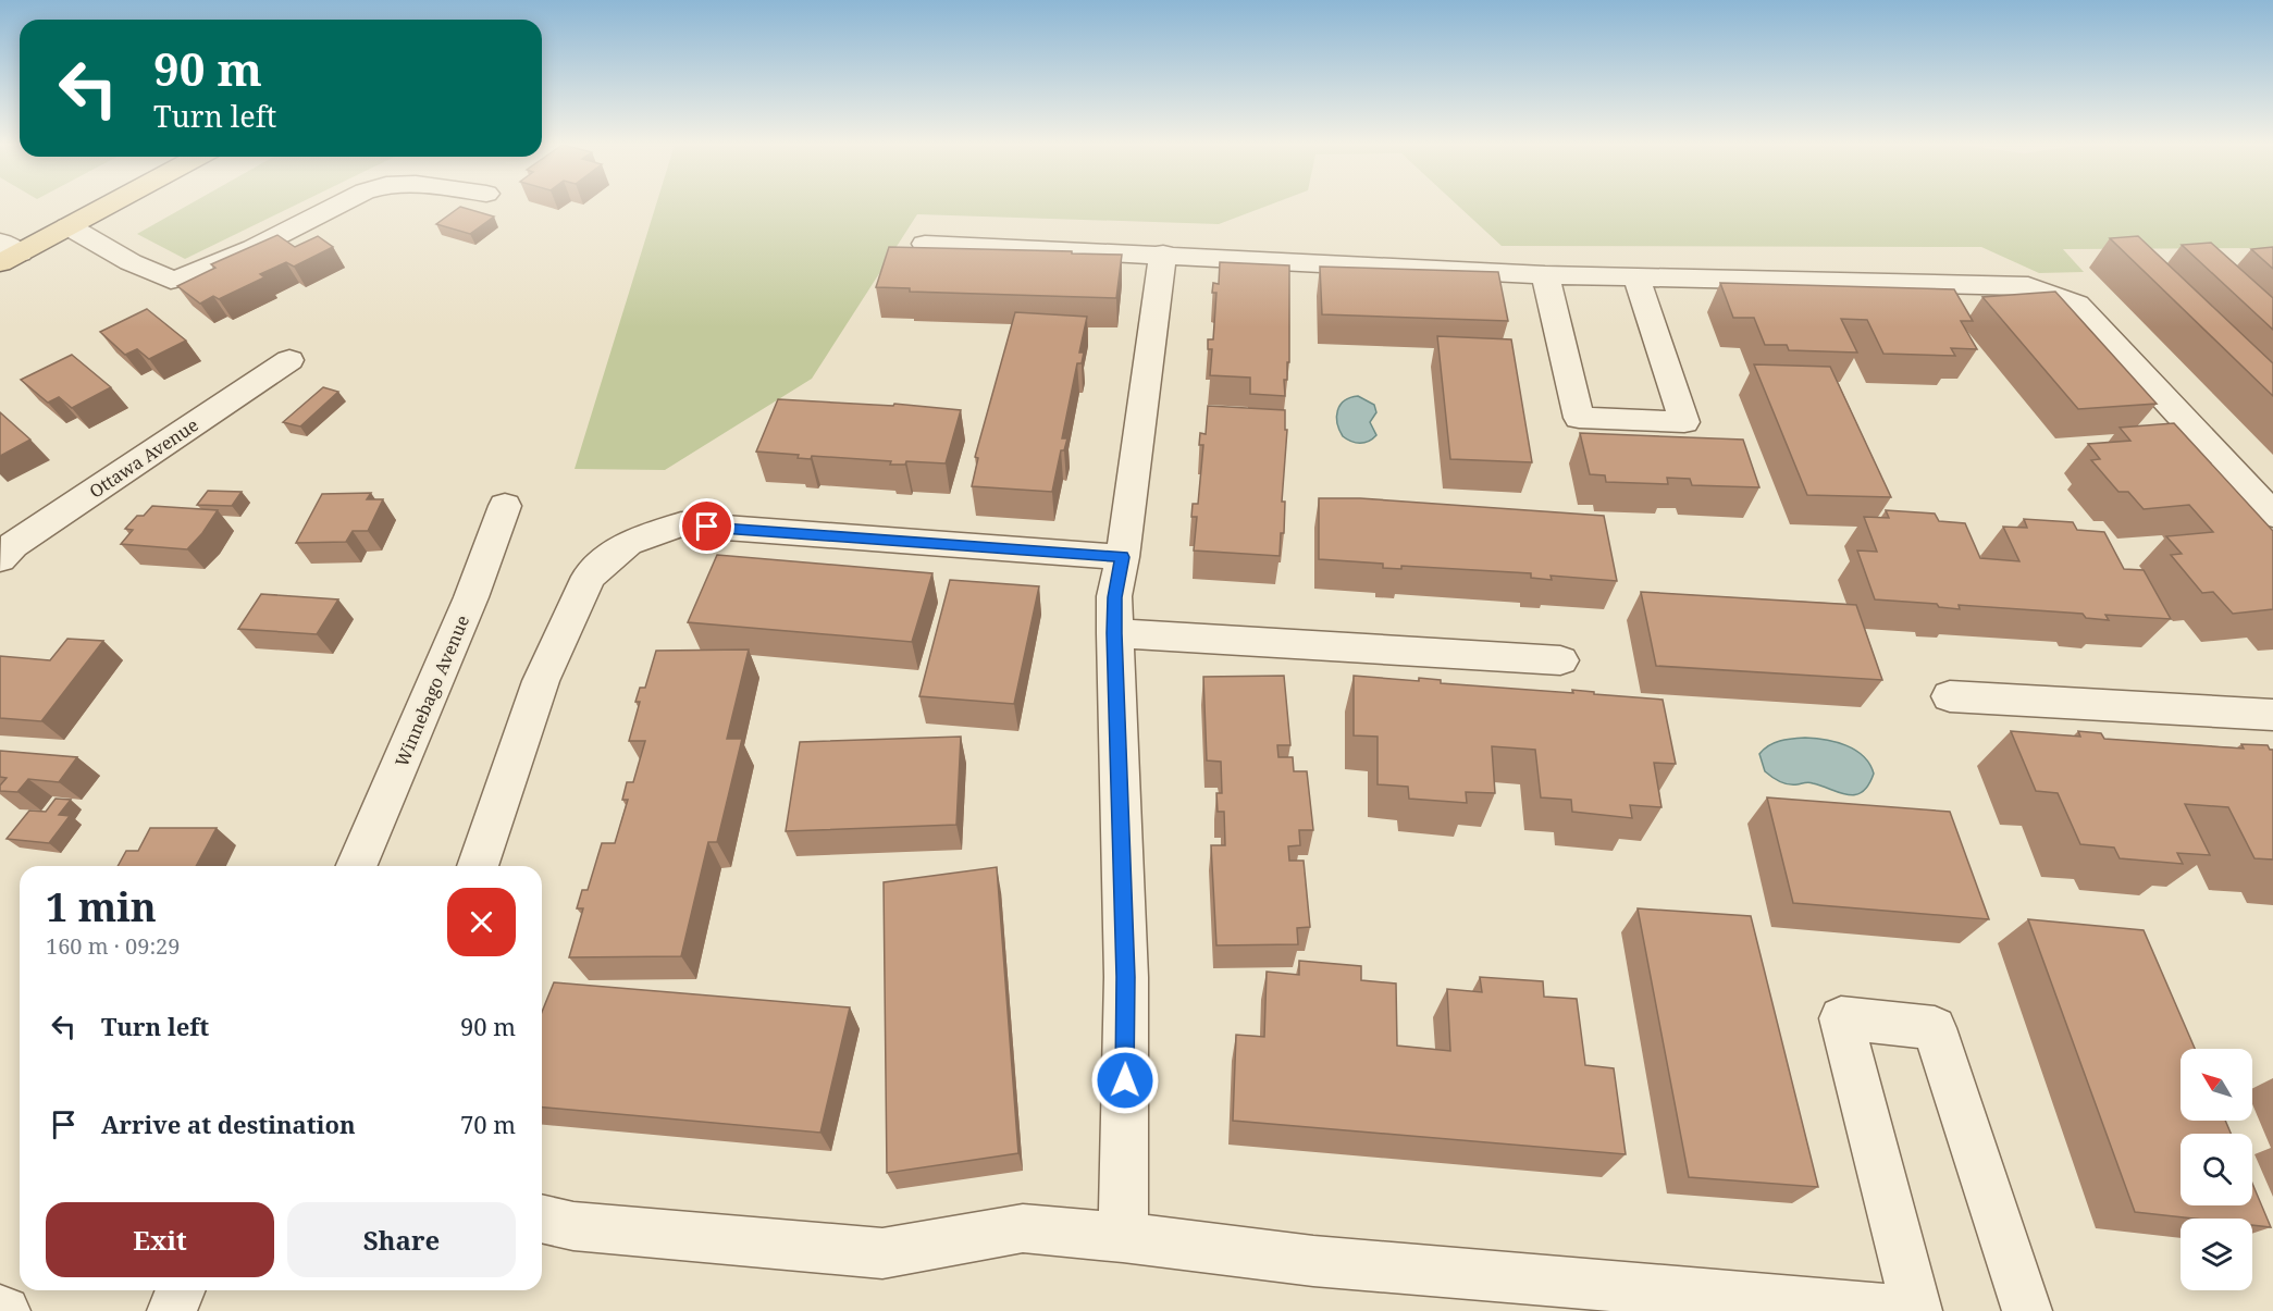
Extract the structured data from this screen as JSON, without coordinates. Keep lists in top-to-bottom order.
{
  "streets": {
    "street": ["Ottawa Avenue", "Winnebago Avenue"]
  },
  "north": "top left",
  "page": {
    "turn": ["90 m", "Turn left"],
    "heading": ["1 min", "160 m · 09:29"],
    "list": [
      {
        "name": "Turn left",
        "value": "90 m"
      },
      {
        "name": "Arrive at destination",
        "value": "70 m"
      }
    ],
    "buttons": ["Exit", "Share"]
  }
}
